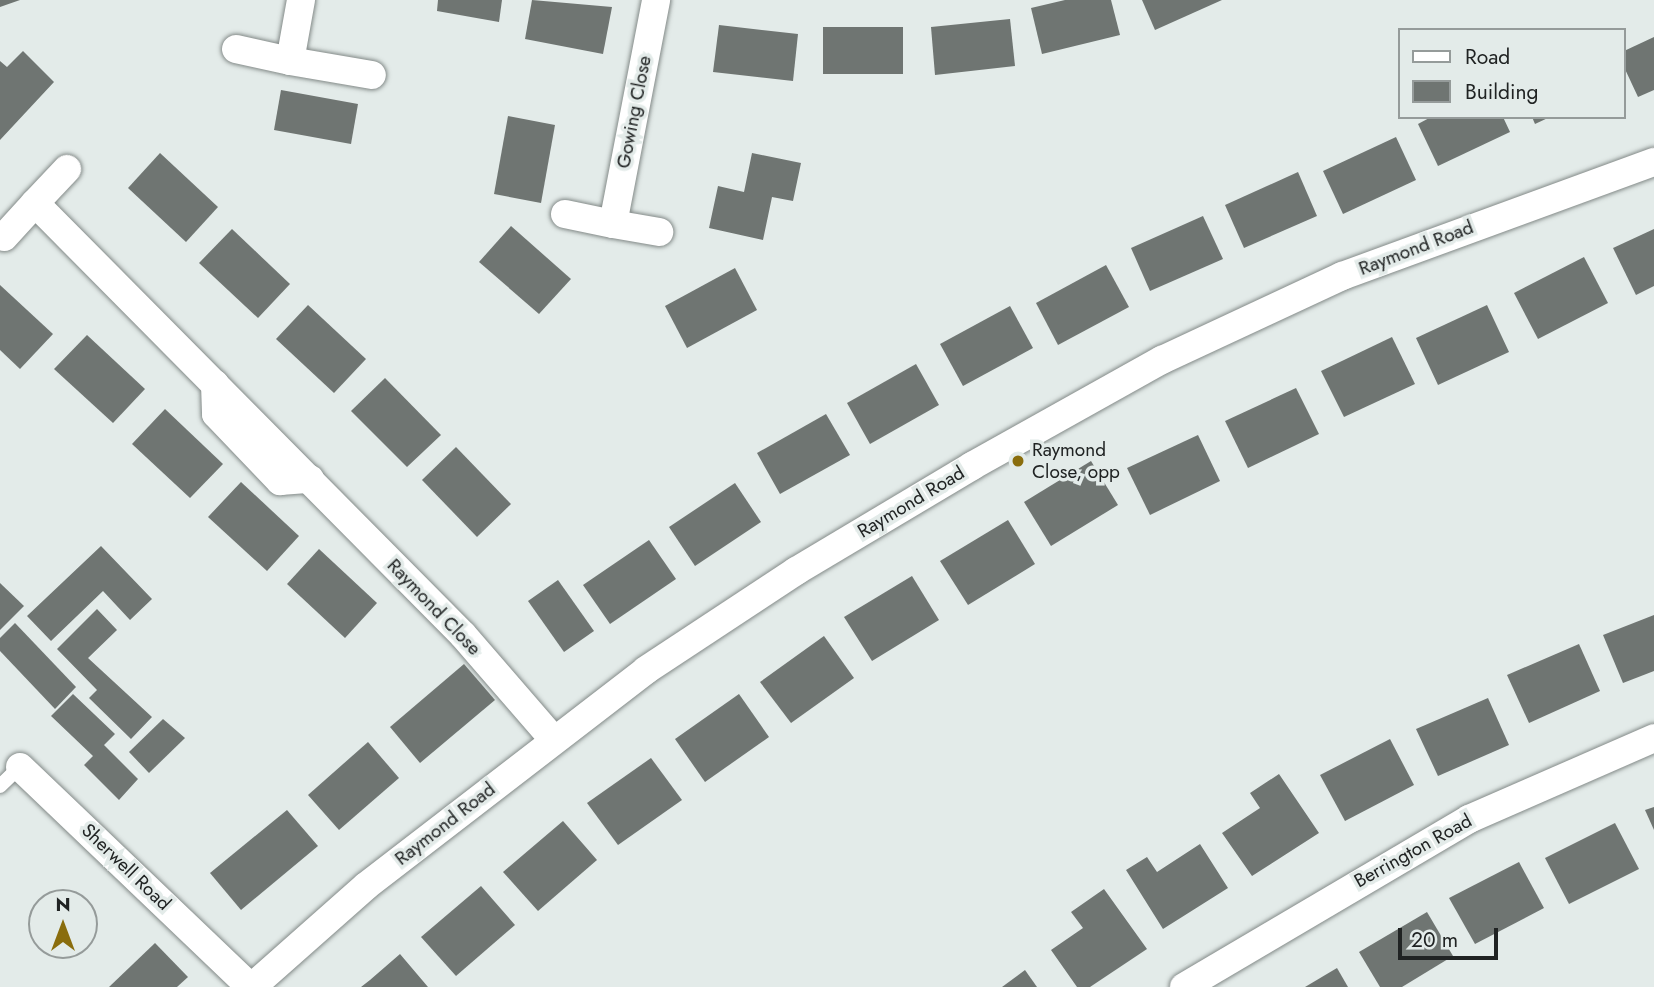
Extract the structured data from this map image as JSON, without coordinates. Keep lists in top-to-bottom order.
{
  "streets": {
    "street": [
      "Gowing Close",
      "Raymond Road",
      "Raymond Close",
      "Berrington Road",
      "Sherwell Road"
    ]
  },
  "crossings": [
    ["Raymond Road", "Raymond Close"],
    ["Raymond Road", "Sherwell Road"]
  ],
  "places": ["Raymond Close, opp"],
  "legend": ["Road", "Building"],
  "scale_bar": "20 m",
  "north": "top"
}
